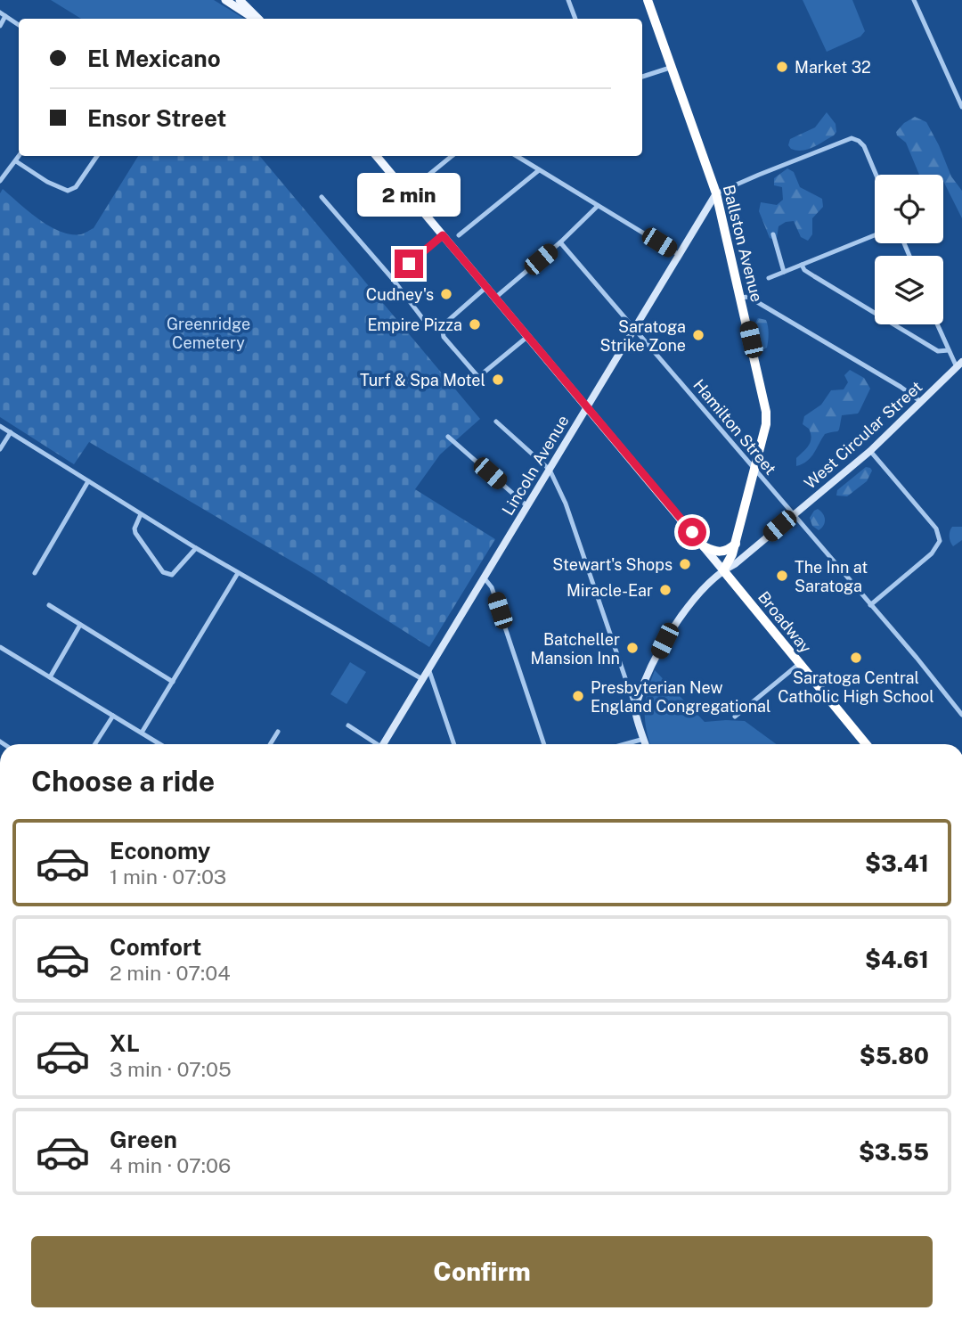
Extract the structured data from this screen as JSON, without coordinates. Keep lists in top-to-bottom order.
{
  "streets": {
    "highway": ["Ballston Avenue", "Broadway"],
    "street": ["Hamilton Street", "West Circular Street", "Lincoln Avenue"]
  },
  "crossings": [
    ["Ballston Avenue", "Hamilton Street"],
    ["Ballston Avenue", "West Circular Street"],
    ["Ballston Avenue", "Lincoln Avenue"],
    ["Ballston Avenue", "Broadway"],
    ["Hamilton Street", "West Circular Street"],
    ["Hamilton Street", "Lincoln Avenue"],
    ["West Circular Street", "Broadway"]
  ],
  "parks": ["Greenridge Cemetery"],
  "places": [
    "Market 32",
    "Cudney's",
    "Empire Pizza",
    "Saratoga Strike Zone",
    "Turf & Spa Motel",
    "Stewart's Shops",
    "The Inn at Saratoga",
    "Miracle-Ear",
    "Batcheller Mansion Inn",
    "Saratoga Central Catholic High School",
    "Presbyterian New England Congregational"
  ],
  "page": {
    "banner": ["El Mexicano", "Ensor Street"],
    "bubble": "2 min",
    "heading": "Choose a ride",
    "list": [
      {
        "name": "Economy",
        "note": "1 min · 07:03",
        "value": "$3.41"
      },
      {
        "name": "Comfort",
        "note": "2 min · 07:04",
        "value": "$4.61"
      },
      {
        "name": "XL",
        "note": "3 min · 07:05",
        "value": "$5.80"
      },
      {
        "name": "Green",
        "note": "4 min · 07:06",
        "value": "$3.55"
      }
    ],
    "buttons": "Confirm"
  }
}
